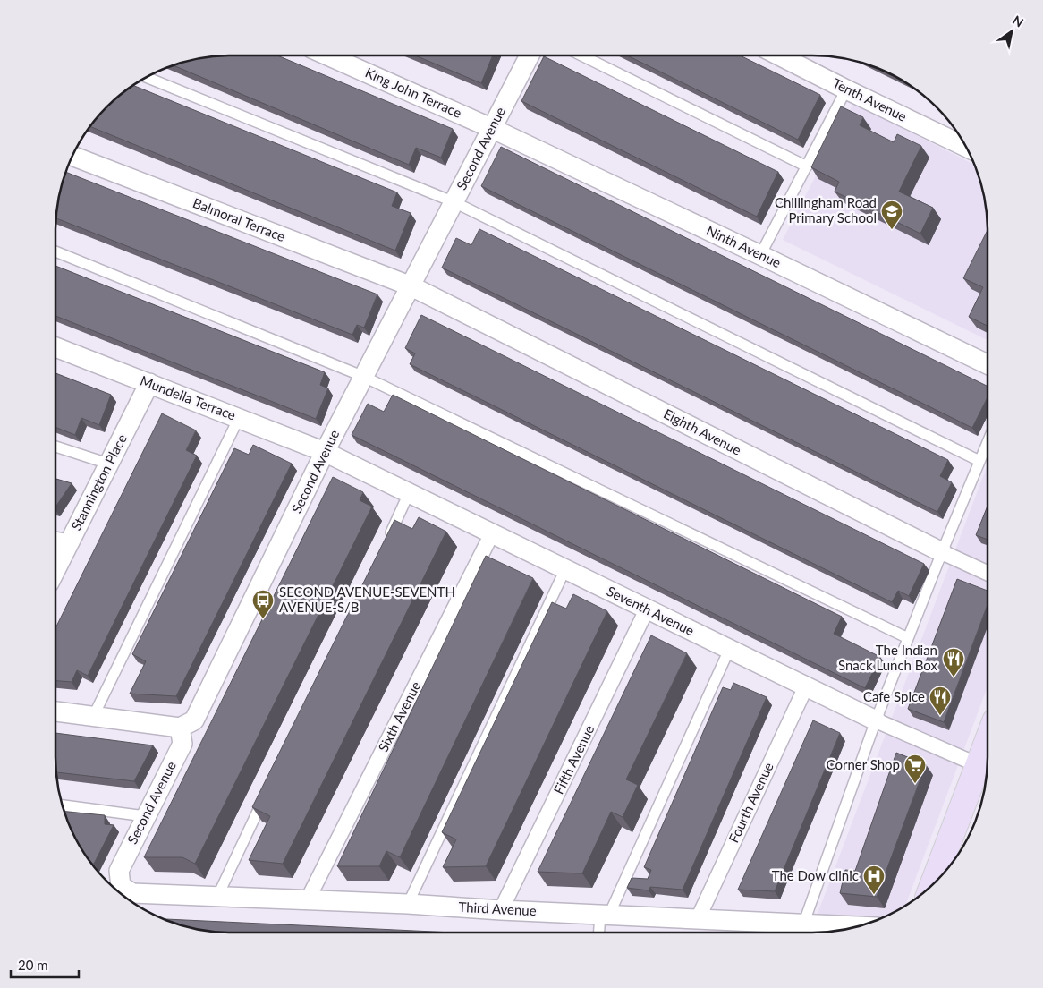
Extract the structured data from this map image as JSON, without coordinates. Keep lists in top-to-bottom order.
{
  "streets": {
    "street": [
      "King John Terrace",
      "Tenth Avenue",
      "Second Avenue",
      "Balmoral Terrace",
      "Ninth Avenue",
      "Mundella Terrace",
      "Eighth Avenue",
      "Stannington Place",
      "Seventh Avenue",
      "Sixth Avenue",
      "Fifth Avenue",
      "Fourth Avenue",
      "Third Avenue"
    ]
  },
  "crossings": [
    ["King John Terrace", "Second Avenue"],
    ["King John Terrace", "Ninth Avenue"],
    ["Second Avenue", "Balmoral Terrace"],
    ["Second Avenue", "Ninth Avenue"],
    ["Second Avenue", "Mundella Terrace"],
    ["Second Avenue", "Eighth Avenue"],
    ["Second Avenue", "Seventh Avenue"],
    ["Second Avenue", "Third Avenue"],
    ["Balmoral Terrace", "Eighth Avenue"],
    ["Mundella Terrace", "Stannington Place"],
    ["Mundella Terrace", "Seventh Avenue"],
    ["Seventh Avenue", "Sixth Avenue"],
    ["Seventh Avenue", "Fifth Avenue"],
    ["Seventh Avenue", "Fourth Avenue"],
    ["Sixth Avenue", "Third Avenue"],
    ["Fifth Avenue", "Third Avenue"],
    ["Fourth Avenue", "Third Avenue"]
  ],
  "places": {
    "school or university": ["Chillingham Road Primary School"],
    "bus stop": ["SECOND AVENUE-SEVENTH AVENUE-S/B"],
    "restaurant": ["The Indian Snack Lunch Box", "Cafe Spice"],
    "supermarket": ["Corner Shop"],
    "hospital": ["The Dow clinic"]
  },
  "scale_bar": "20 m",
  "north": "top right"
}
